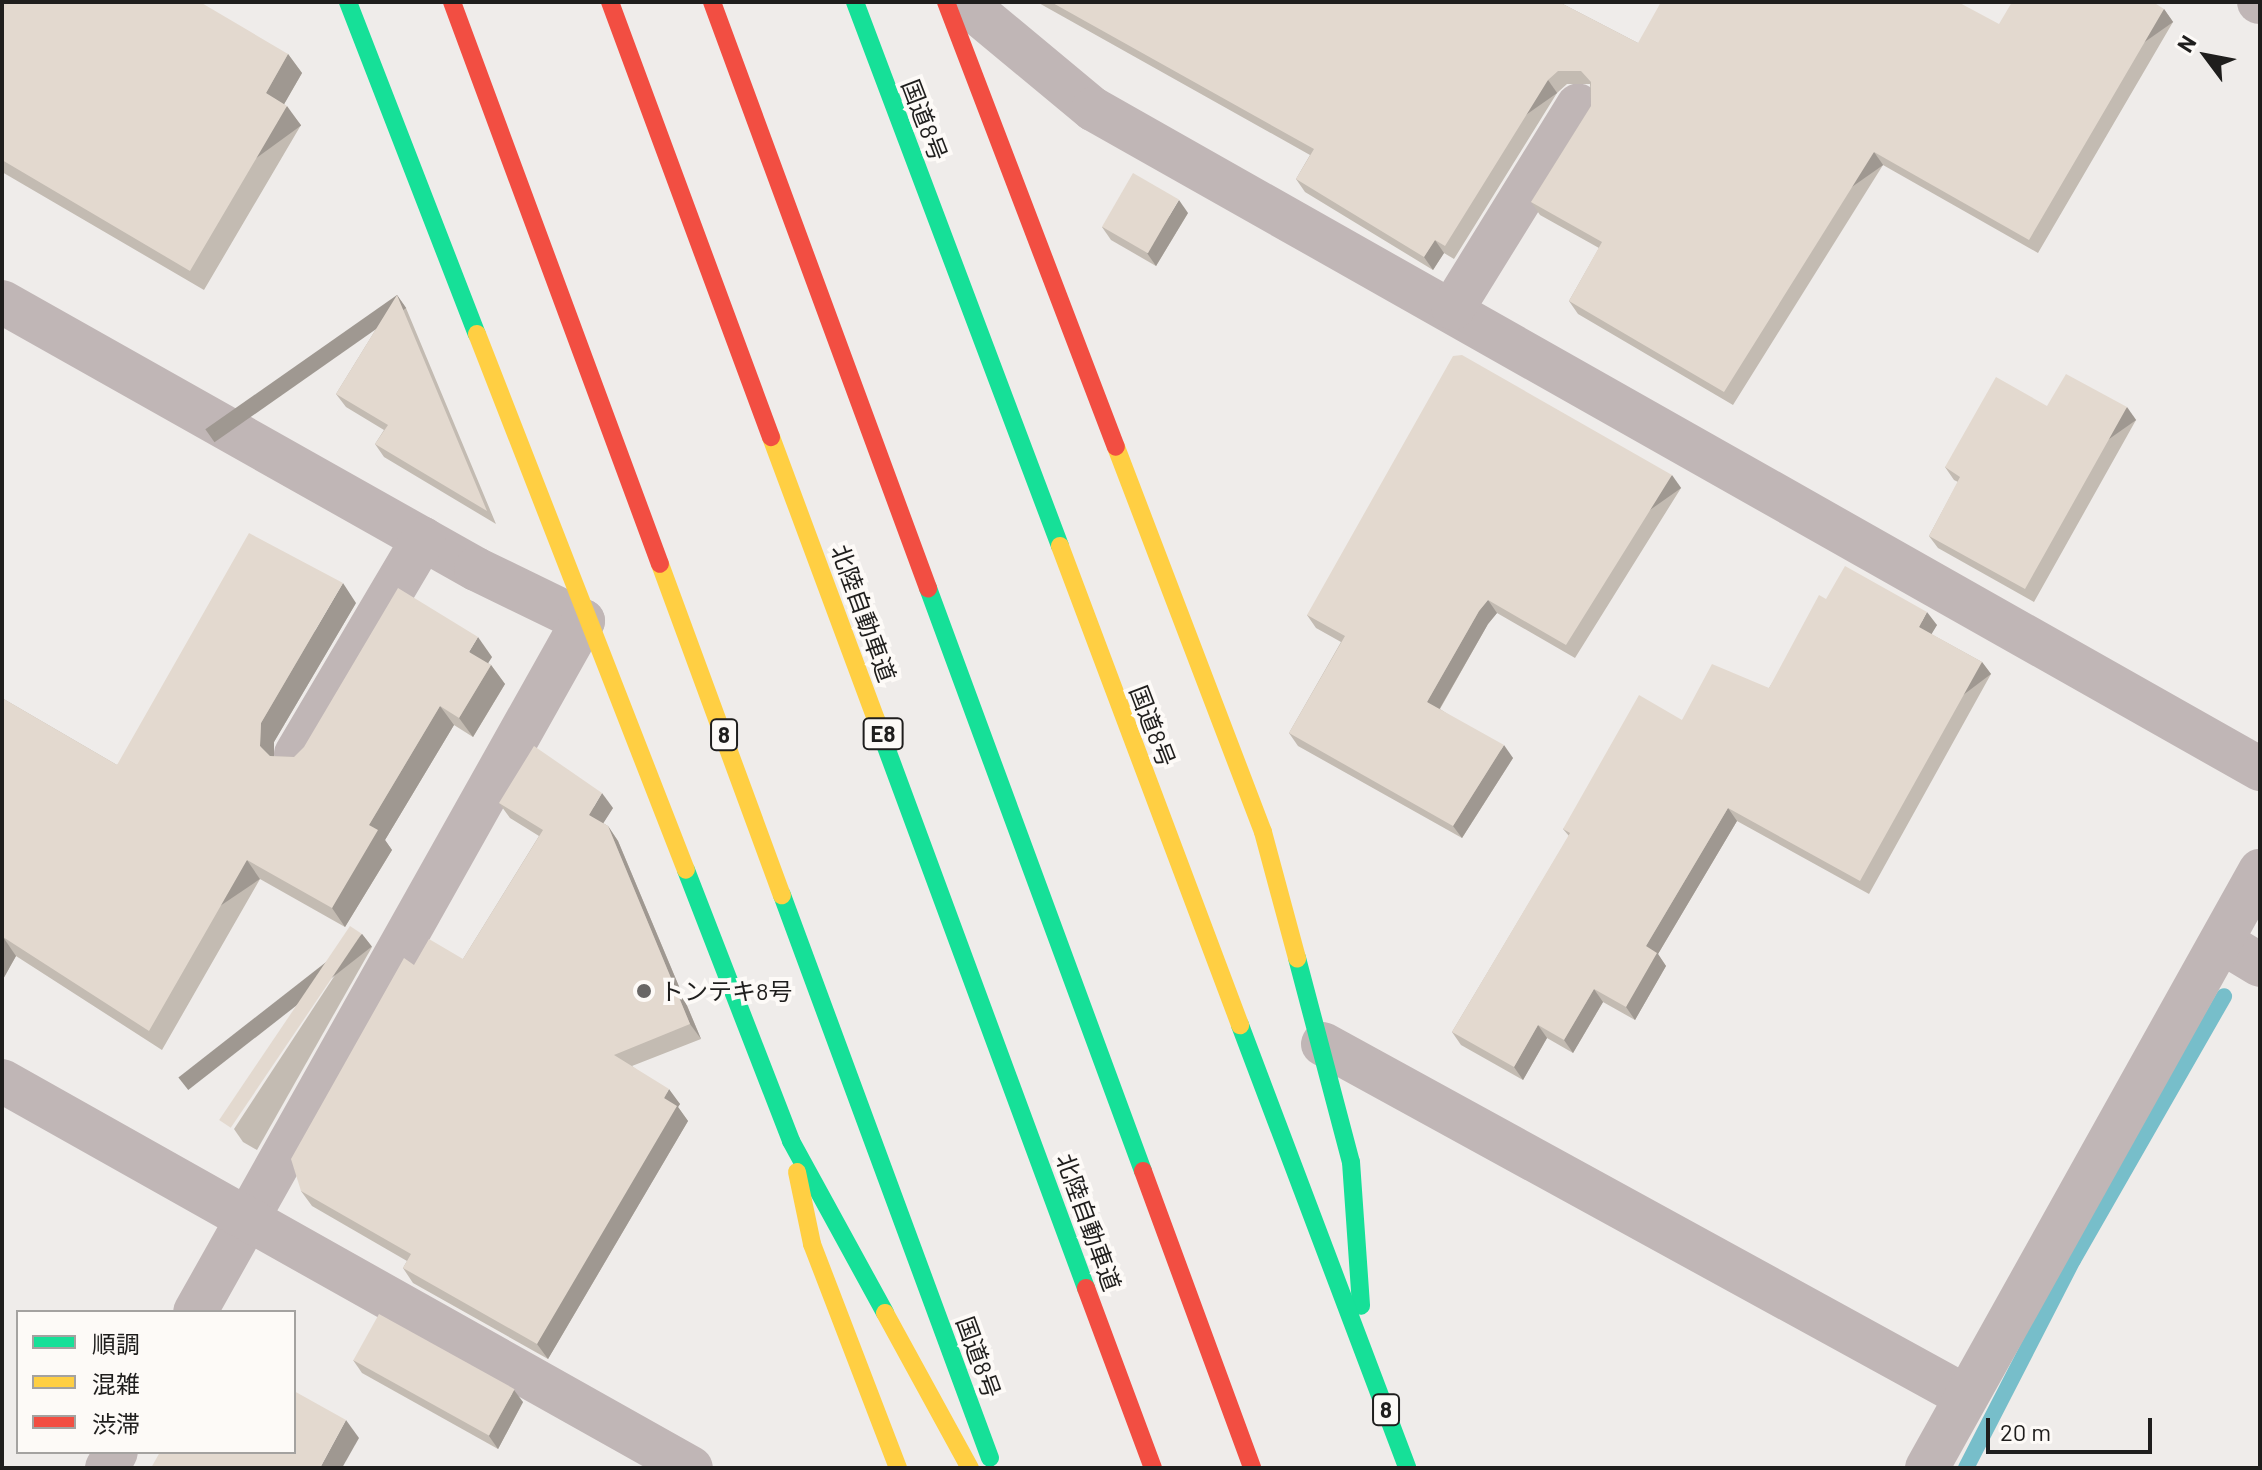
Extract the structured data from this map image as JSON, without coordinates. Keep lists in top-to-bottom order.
{
  "streets": {
    "highway": [
      "国道8号",
      "北陸自動車道",
      "E8",
      "8"
    ]
  },
  "places": ["トンテキ8号"],
  "legend": ["順調", "混雑", "渋滞"],
  "scale_bar": "20 m",
  "north": "top left"
}
